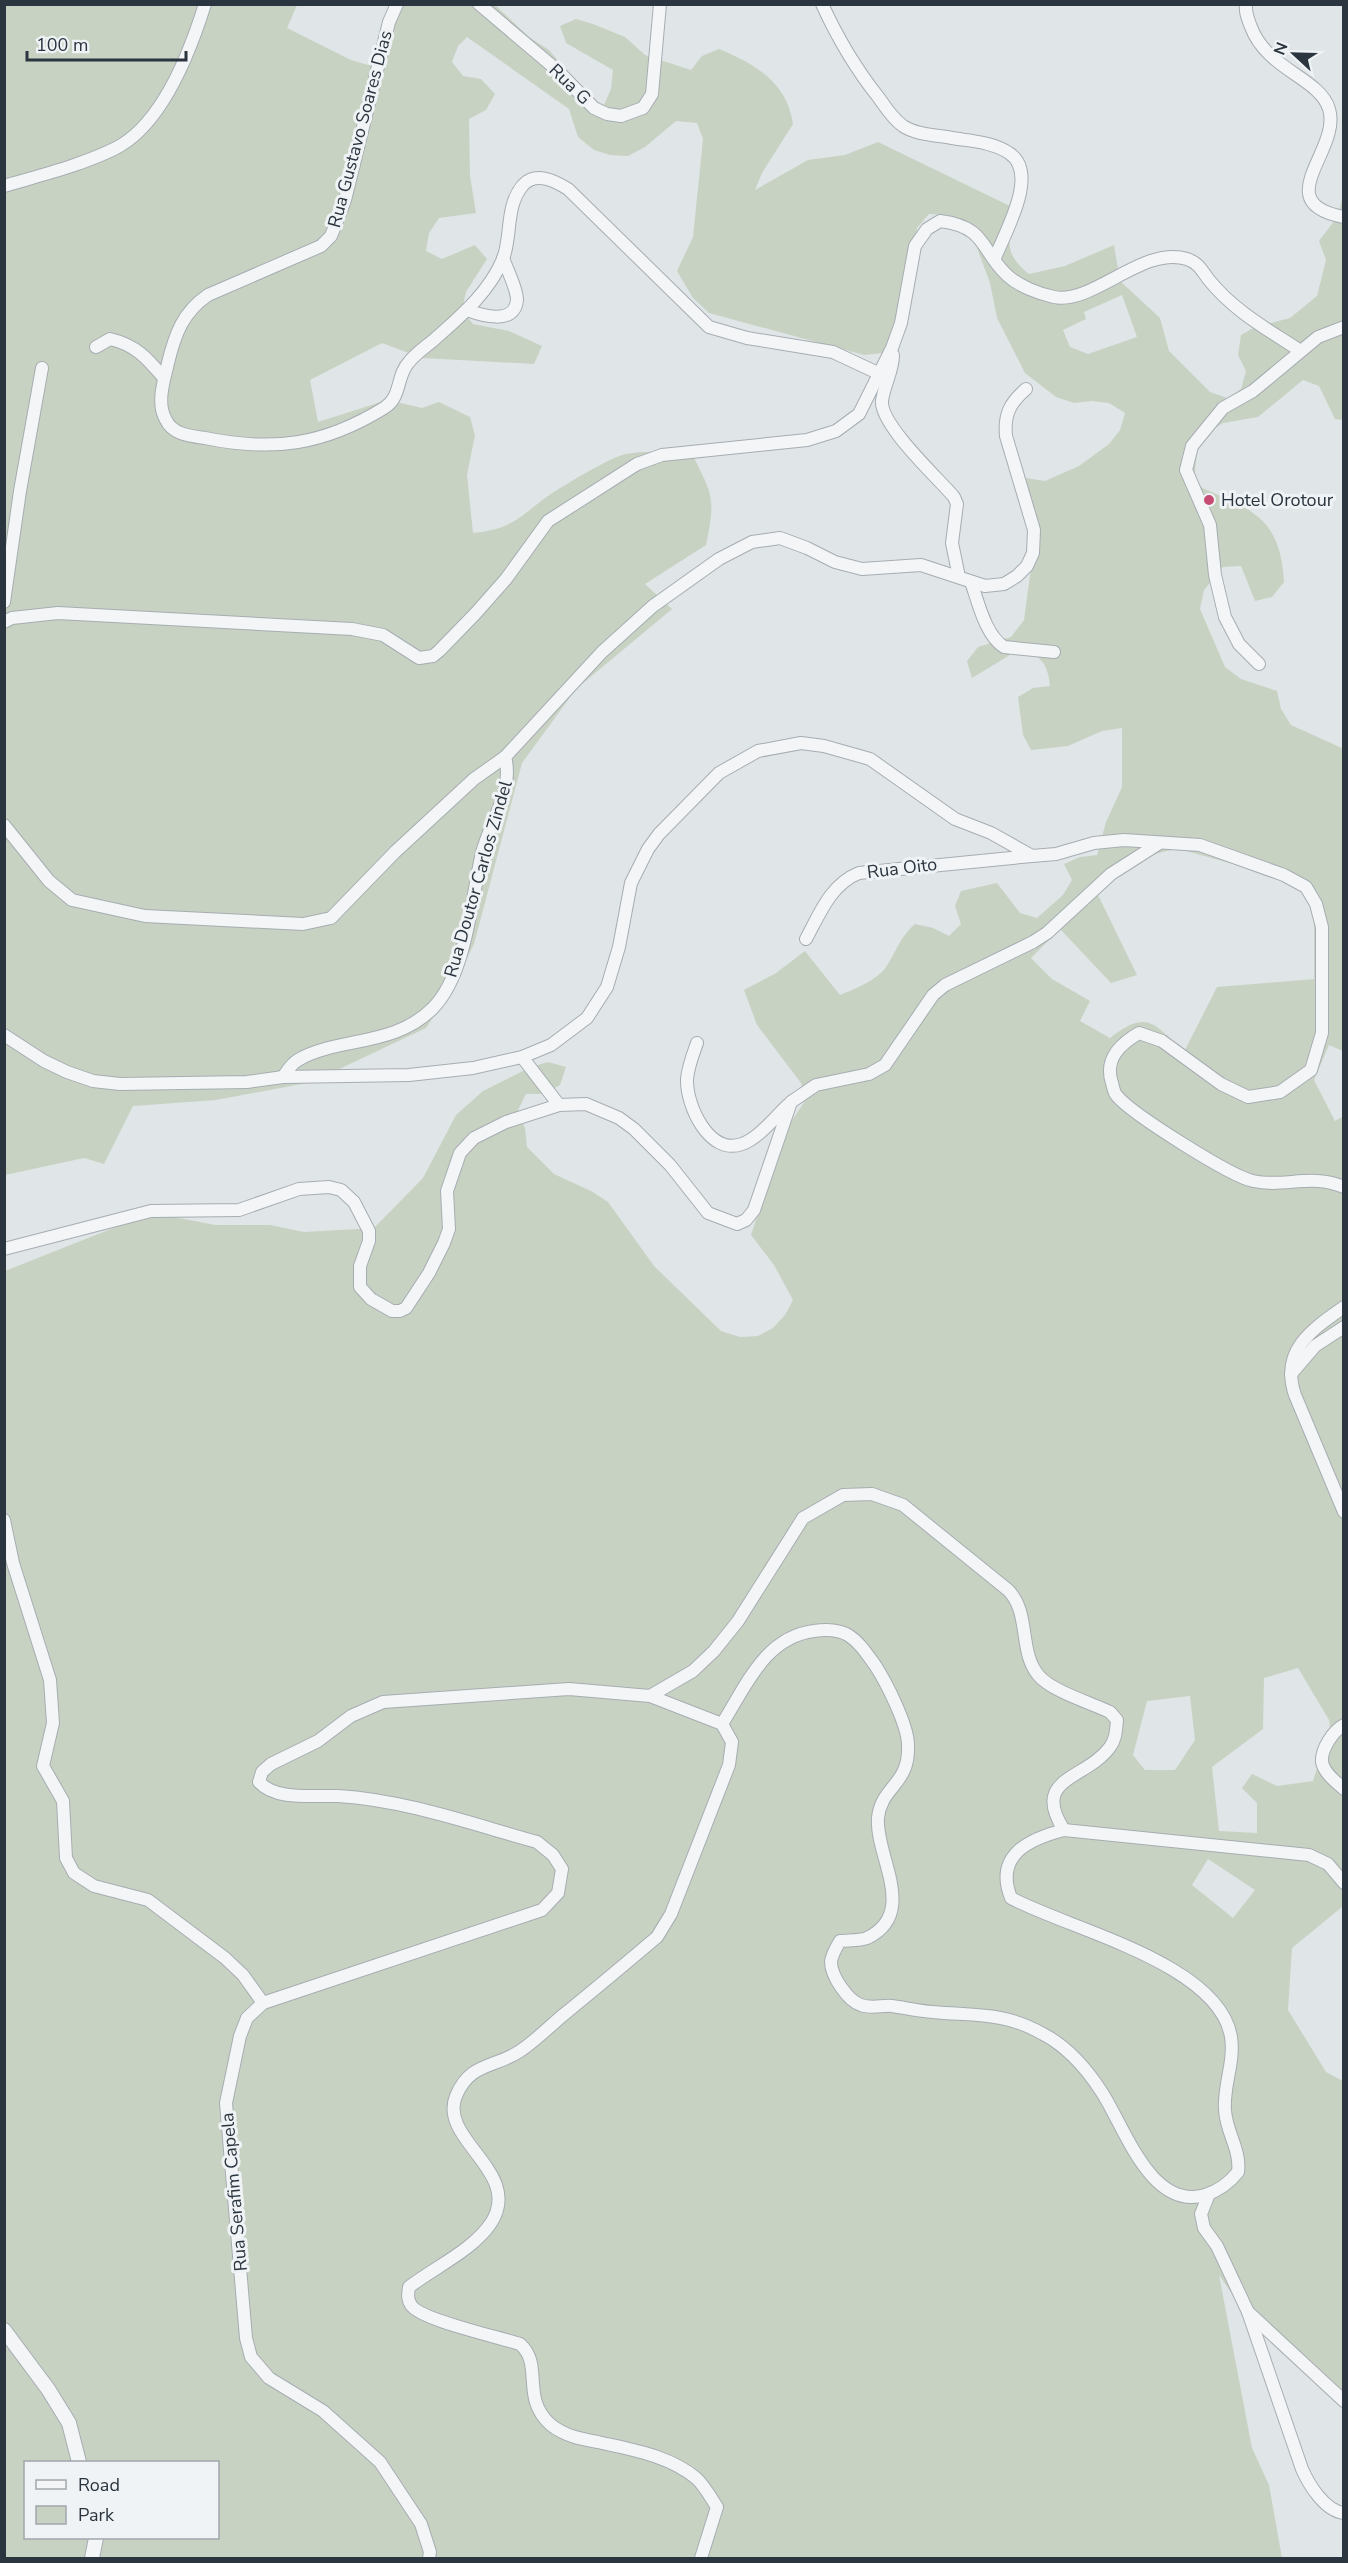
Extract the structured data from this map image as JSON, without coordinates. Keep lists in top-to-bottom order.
{
  "streets": {
    "street": [
      "Rua G",
      "Rua Gustavo Soares Dias",
      "Rua Oito",
      "Rua Doutor Carlos Zindel",
      "Rua Serafim Capela"
    ]
  },
  "places": ["Hotel Orotour"],
  "legend": ["Road", "Park"],
  "scale_bar": "100 m",
  "north": "left"
}
